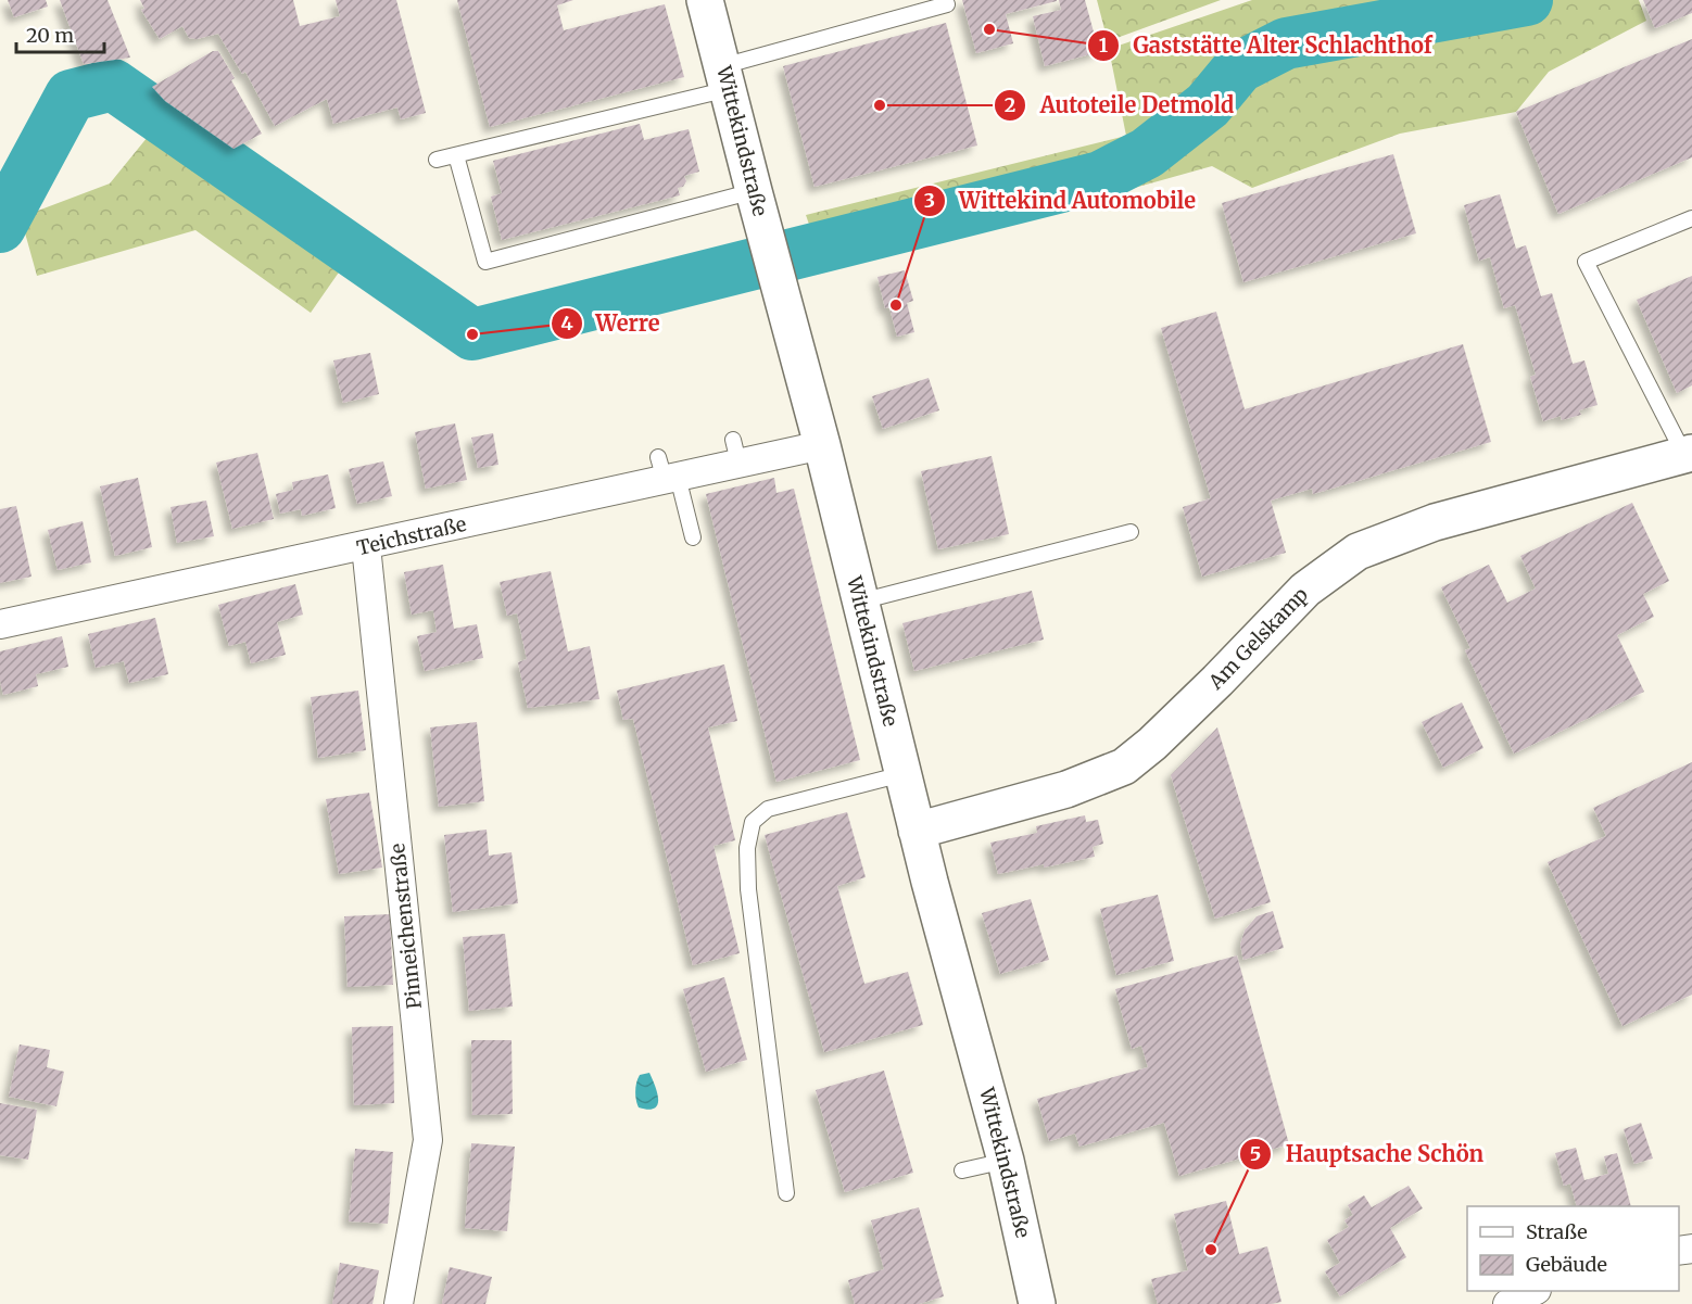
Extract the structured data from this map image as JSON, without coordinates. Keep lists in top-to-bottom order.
{
  "streets": {
    "street": [
      "Wittekindstraße",
      "Teichstraße",
      "Am Gelskamp",
      "Pinneichenstraße"
    ]
  },
  "crossings": [
    ["Wittekindstraße", "Teichstraße"],
    ["Wittekindstraße", "Am Gelskamp"],
    ["Teichstraße", "Pinneichenstraße"]
  ],
  "places": [
    "Gaststätte Alter Schlachthof",
    "Autoteile Detmold",
    "Wittekind Automobile",
    "Werre",
    "Hauptsache Schön"
  ],
  "legend": ["Straße", "Gebäude"],
  "scale_bar": "20 m"
}
